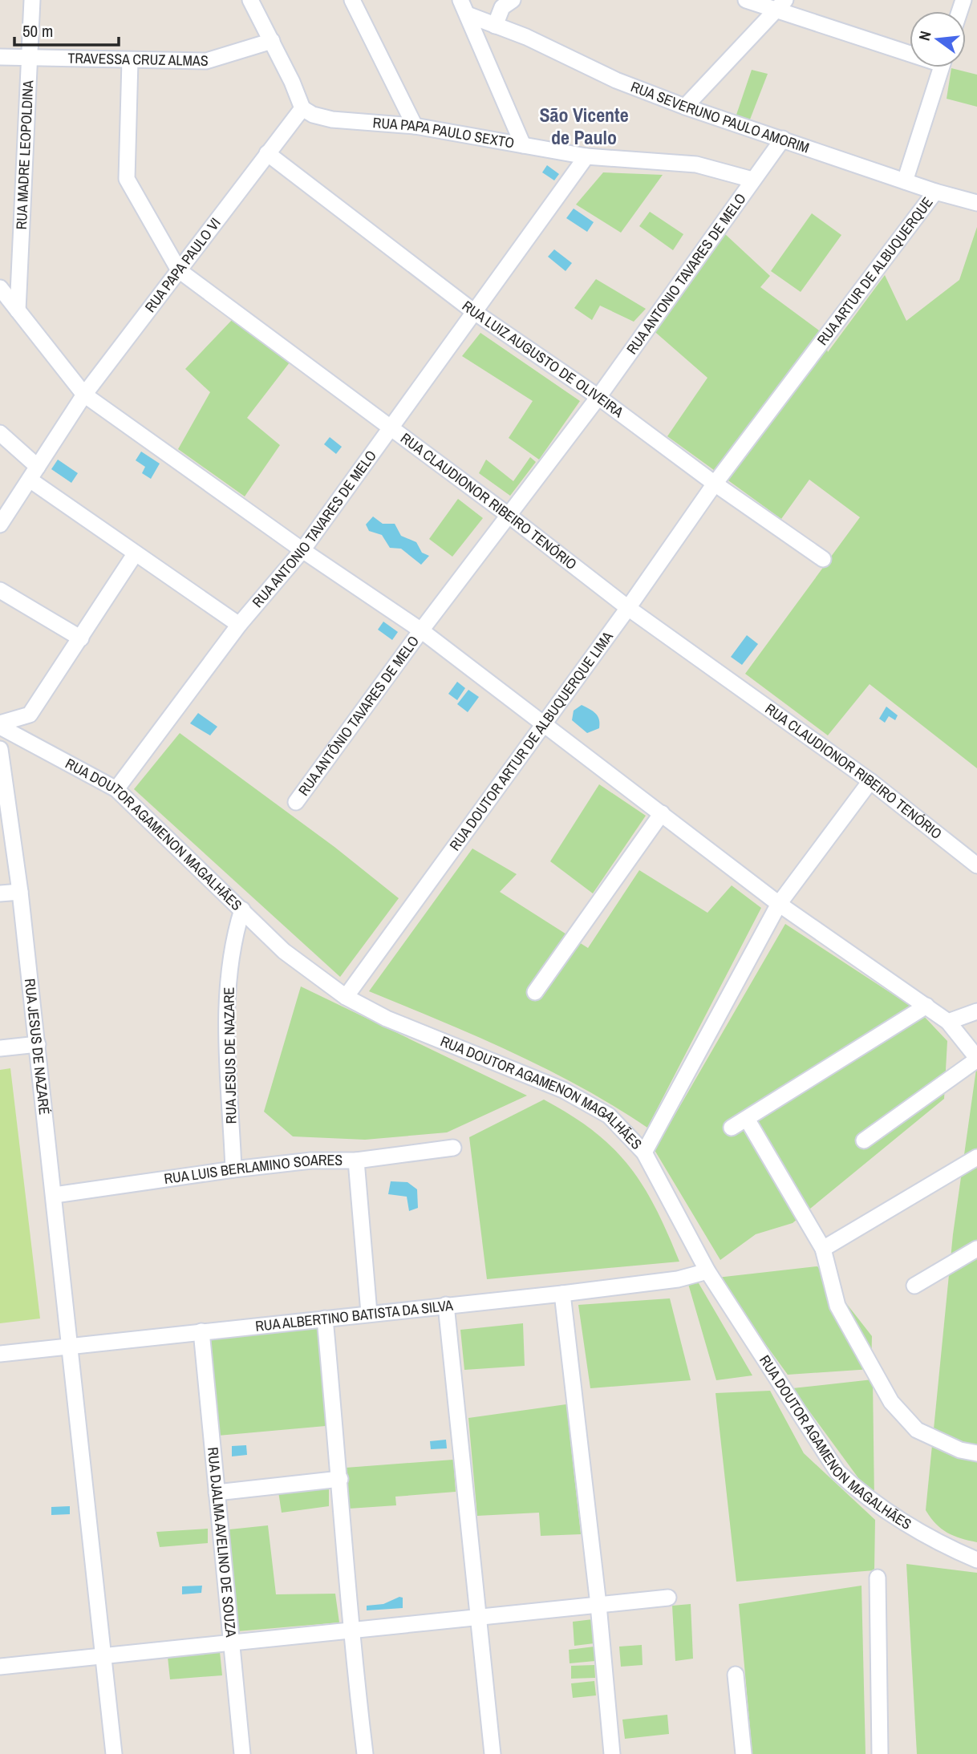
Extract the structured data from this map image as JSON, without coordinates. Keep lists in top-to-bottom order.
{
  "streets": {
    "street": [
      "TRAVESSA CRUZ ALMAS",
      "RUA SEVERUNO PAULO AMORIM",
      "RUA PAPA PAULO SEXTO",
      "RUA MADRE LEOPOLDINA",
      "RUA PAPA PAULO VI",
      "RUA ARTUR DE ALBUQUERQUE",
      "RUA ANTONIO TAVARES DE MELO",
      "RUA LUIZ AUGUSTO DE OLIVEIRA",
      "RUA CLAUDIONOR RIBEIRO TENÓRIO",
      "RUA ANTÔNIO TAVARES DE MELO",
      "RUA DOUTOR ARTUR DE ALBUQUERQUE LIMA",
      "RUA DOUTOR AGAMENON MAGALHÃES",
      "RUA JESUS DE NAZARÉ",
      "RUA JESUS DE NAZARE",
      "RUA LUIS BERLAMINO SOARES",
      "RUA ALBERTINO BATISTA DA SILVA",
      "RUA DJALMA AVELINO DE SOUZA"
    ]
  },
  "crossings": [
    ["TRAVESSA CRUZ ALMAS", "RUA MADRE LEOPOLDINA"],
    ["TRAVESSA CRUZ ALMAS", "RUA CLAUDIONOR RIBEIRO TENÓRIO"],
    ["RUA SEVERUNO PAULO AMORIM", "RUA ARTUR DE ALBUQUERQUE"],
    ["RUA SEVERUNO PAULO AMORIM", "RUA ANTONIO TAVARES DE MELO"],
    ["RUA PAPA PAULO SEXTO", "RUA PAPA PAULO VI"],
    ["RUA PAPA PAULO SEXTO", "RUA ANTONIO TAVARES DE MELO"],
    ["RUA PAPA PAULO VI", "RUA LUIZ AUGUSTO DE OLIVEIRA"],
    ["RUA PAPA PAULO VI", "RUA CLAUDIONOR RIBEIRO TENÓRIO"],
    ["RUA ARTUR DE ALBUQUERQUE", "RUA LUIZ AUGUSTO DE OLIVEIRA"],
    ["RUA ARTUR DE ALBUQUERQUE", "RUA DOUTOR ARTUR DE ALBUQUERQUE LIMA"],
    ["RUA ANTONIO TAVARES DE MELO", "RUA LUIZ AUGUSTO DE OLIVEIRA"],
    ["RUA ANTONIO TAVARES DE MELO", "RUA CLAUDIONOR RIBEIRO TENÓRIO"],
    ["RUA ANTONIO TAVARES DE MELO", "RUA ANTÔNIO TAVARES DE MELO"],
    ["RUA ANTONIO TAVARES DE MELO", "RUA DOUTOR AGAMENON MAGALHÃES"],
    ["RUA LUIZ AUGUSTO DE OLIVEIRA", "RUA DOUTOR ARTUR DE ALBUQUERQUE LIMA"],
    ["RUA CLAUDIONOR RIBEIRO TENÓRIO", "RUA ANTÔNIO TAVARES DE MELO"],
    ["RUA CLAUDIONOR RIBEIRO TENÓRIO", "RUA DOUTOR ARTUR DE ALBUQUERQUE LIMA"],
    ["RUA DOUTOR ARTUR DE ALBUQUERQUE LIMA", "RUA DOUTOR AGAMENON MAGALHÃES"],
    ["RUA DOUTOR AGAMENON MAGALHÃES", "RUA JESUS DE NAZARE"],
    ["RUA DOUTOR AGAMENON MAGALHÃES", "RUA ALBERTINO BATISTA DA SILVA"],
    ["RUA JESUS DE NAZARÉ", "RUA LUIS BERLAMINO SOARES"],
    ["RUA JESUS DE NAZARÉ", "RUA ALBERTINO BATISTA DA SILVA"],
    ["RUA JESUS DE NAZARE", "RUA LUIS BERLAMINO SOARES"],
    ["RUA ALBERTINO BATISTA DA SILVA", "RUA DJALMA AVELINO DE SOUZA"]
  ],
  "districts": ["São Vicente de Paulo"],
  "scale_bar": "50 m",
  "north": "left"
}
